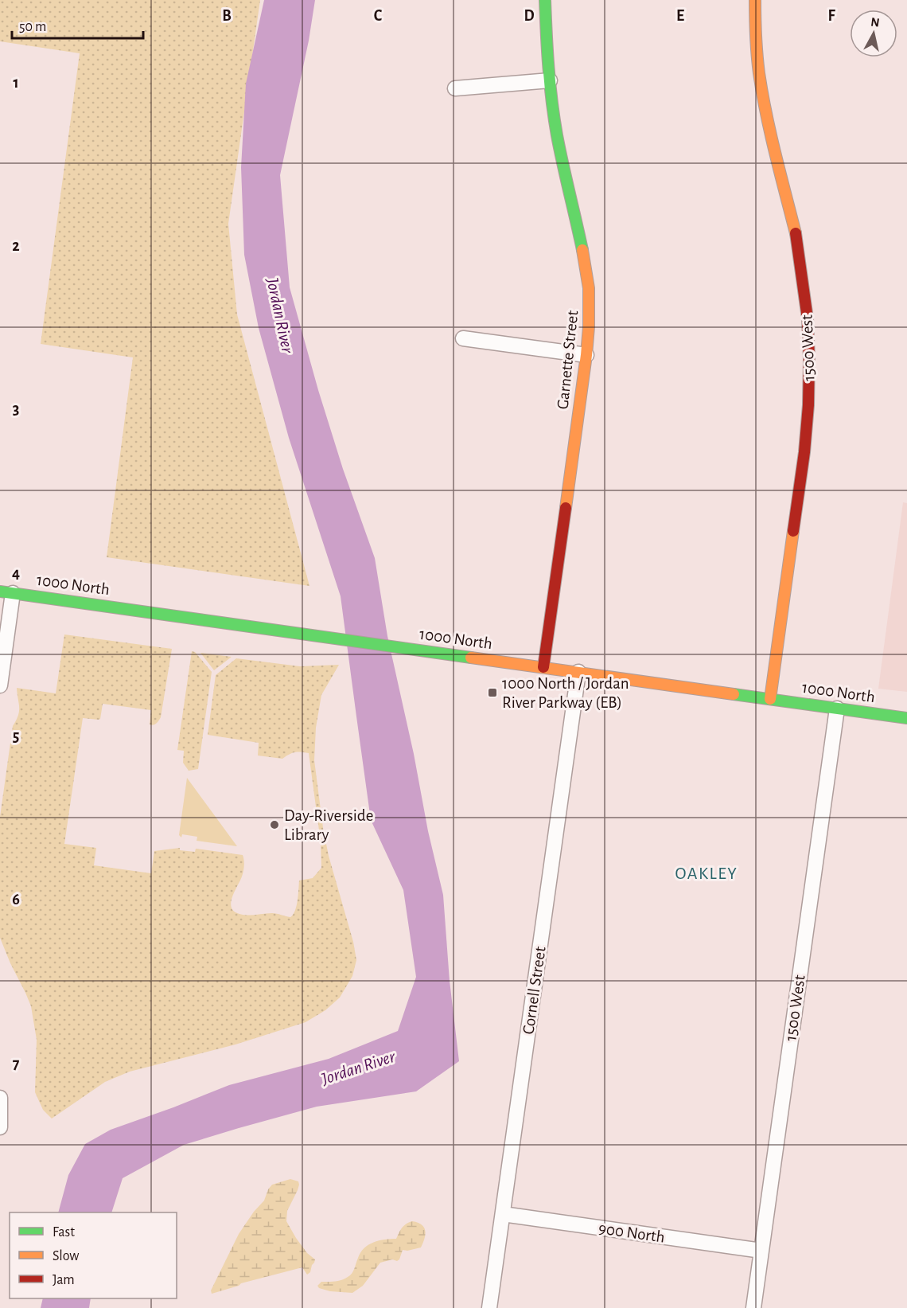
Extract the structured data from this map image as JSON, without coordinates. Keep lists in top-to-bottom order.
{
  "streets": {
    "street": [
      "1500 West",
      "Garnette Street",
      "1000 North",
      "Cornell Street",
      "900 North"
    ]
  },
  "crossings": [
    ["1500 West", "1000 North"],
    ["1500 West", "900 North"],
    ["Garnette Street", "1000 North"],
    ["1000 North", "Cornell Street"],
    ["Cornell Street", "900 North"]
  ],
  "districts": ["OAKLEY"],
  "water": ["Jordan River"],
  "places": {
    "transit": ["1000 North / Jordan River Parkway (EB)"],
    "other": ["Day-Riverside Library"]
  },
  "legend": ["Fast", "Slow", "Jam"],
  "scale_bar": "50 m",
  "north": "top",
  "grid": {
    "columns": [
      "B",
      "C",
      "D",
      "E",
      "F"
    ],
    "rows": [
      "1",
      "2",
      "3",
      "4",
      "5",
      "6",
      "7"
    ]
  }
}
